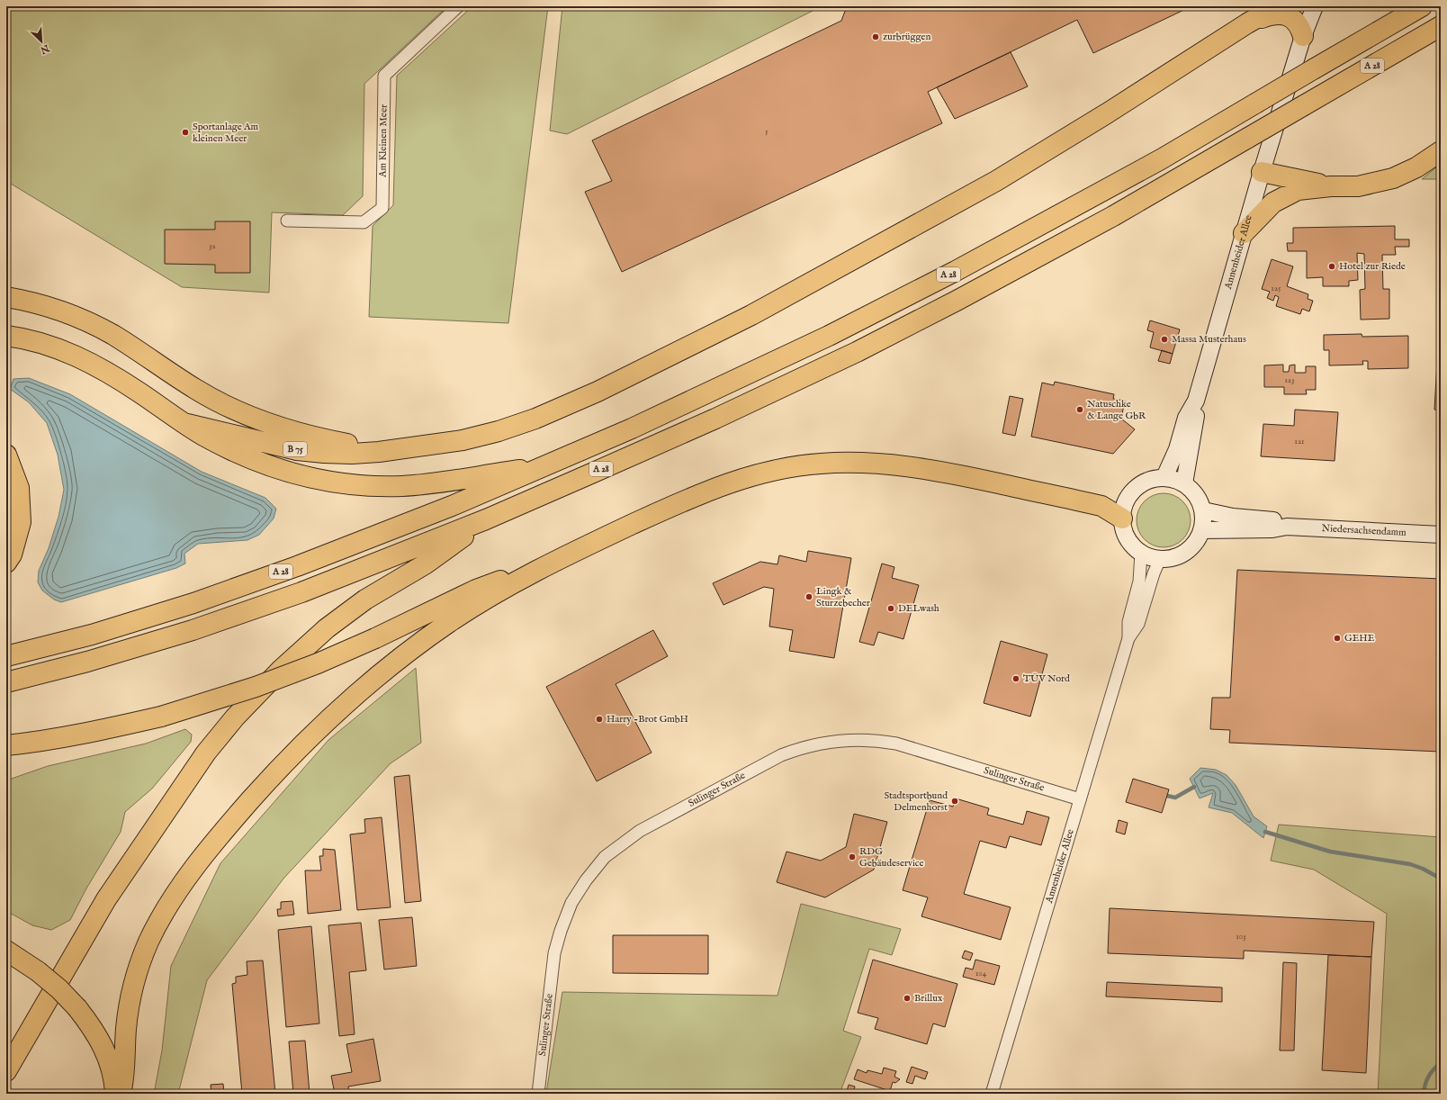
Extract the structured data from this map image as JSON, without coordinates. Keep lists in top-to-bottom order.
{
  "streets": {
    "highway": ["A 28", "B 75"],
    "main road": ["Annenheider Allee", "Niedersachsendamm"],
    "street": ["Am Kleinen Meer", "Sulinger Straße"]
  },
  "crossings": [
    ["Annenheider Allee", "Niedersachsendamm"],
    ["Annenheider Allee", "Sulinger Straße"]
  ],
  "places": [
    "zurbrüggen",
    "Sportanlage Am kleinen Meer",
    "Hotel zur Riede",
    "Massa Musterhaus",
    "Natuschke & Lange GbR",
    "Lingk & Sturzebecher",
    "DELwash",
    "GEHE",
    "TÜV Nord",
    "Harry -Brot GmbH",
    "Stadtsportbund Delmenhorst",
    "RDG Gebäudeservice",
    "Brillux"
  ],
  "house_numbers": [
    "5",
    "32",
    "125",
    "123",
    "121",
    "103",
    "104"
  ],
  "north": "bottom right"
}
